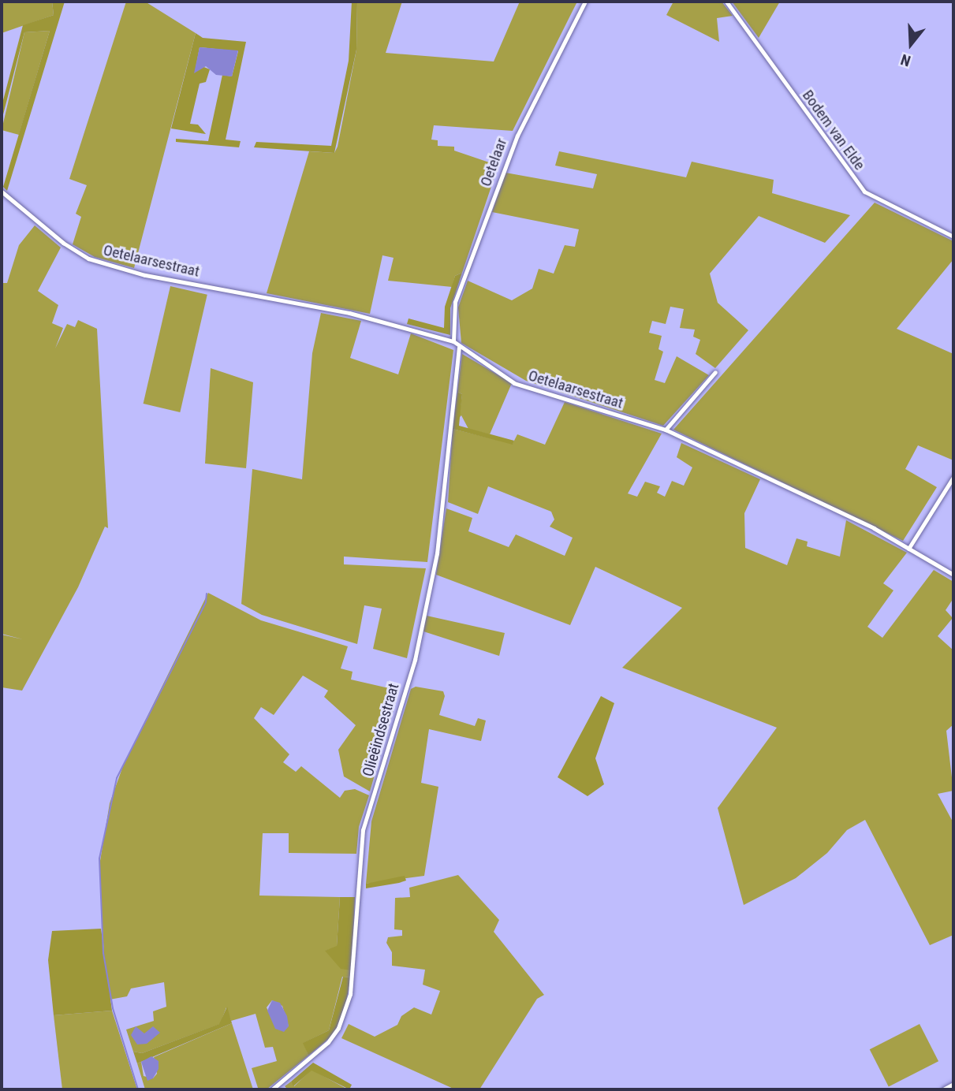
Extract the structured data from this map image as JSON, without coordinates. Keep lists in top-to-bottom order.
{
  "streets": {
    "street": [
      "Bodem van Elde",
      "Oetelaar",
      "Oetelaarsestraat",
      "Olieëindsestraat"
    ]
  },
  "crossings": [
    ["Oetelaar", "Oetelaarsestraat"],
    ["Oetelaarsestraat", "Olieëindsestraat"]
  ],
  "north": "bottom"
}
